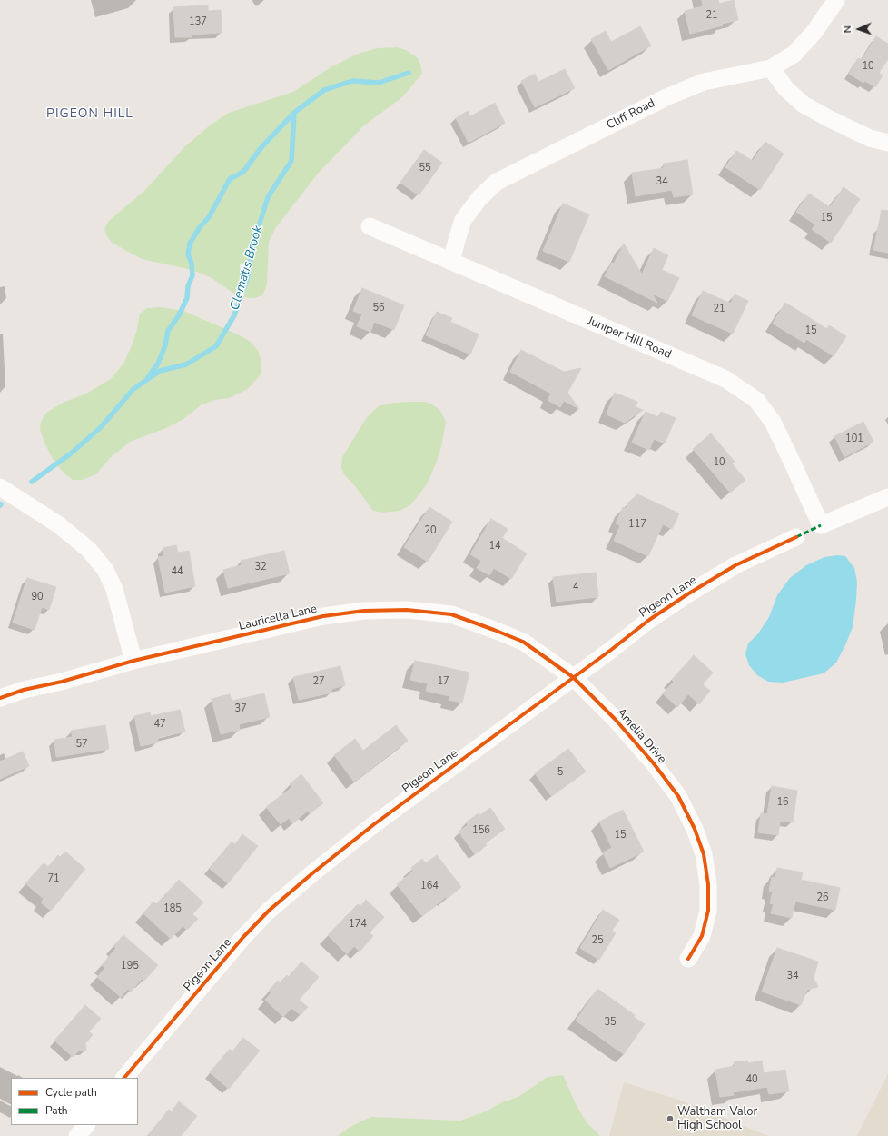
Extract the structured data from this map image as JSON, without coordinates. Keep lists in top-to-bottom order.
{
  "streets": {
    "street": [
      "Cliff Road",
      "Juniper Hill Road",
      "Pigeon Lane",
      "Lauricella Lane",
      "Amelia Drive"
    ]
  },
  "crossings": [
    ["Cliff Road", "Juniper Hill Road"],
    ["Pigeon Lane", "Lauricella Lane"],
    ["Pigeon Lane", "Amelia Drive"],
    ["Lauricella Lane", "Amelia Drive"]
  ],
  "districts": ["PIGEON HILL"],
  "water": ["Clematis Brook"],
  "places": ["Waltham Valor High School"],
  "house_numbers": [
    "21",
    "137",
    "10",
    "55",
    "34",
    "15",
    "56",
    "21",
    "15",
    "101",
    "10",
    "117",
    "20",
    "14",
    "32",
    "44",
    "4",
    "90",
    "27",
    "17",
    "37",
    "47",
    "57",
    "5",
    "16",
    "156",
    "15",
    "71",
    "164",
    "26",
    "185",
    "174",
    "25",
    "195",
    "34",
    "35",
    "40"
  ],
  "legend": ["Cycle path", "Path"],
  "north": "left"
}
